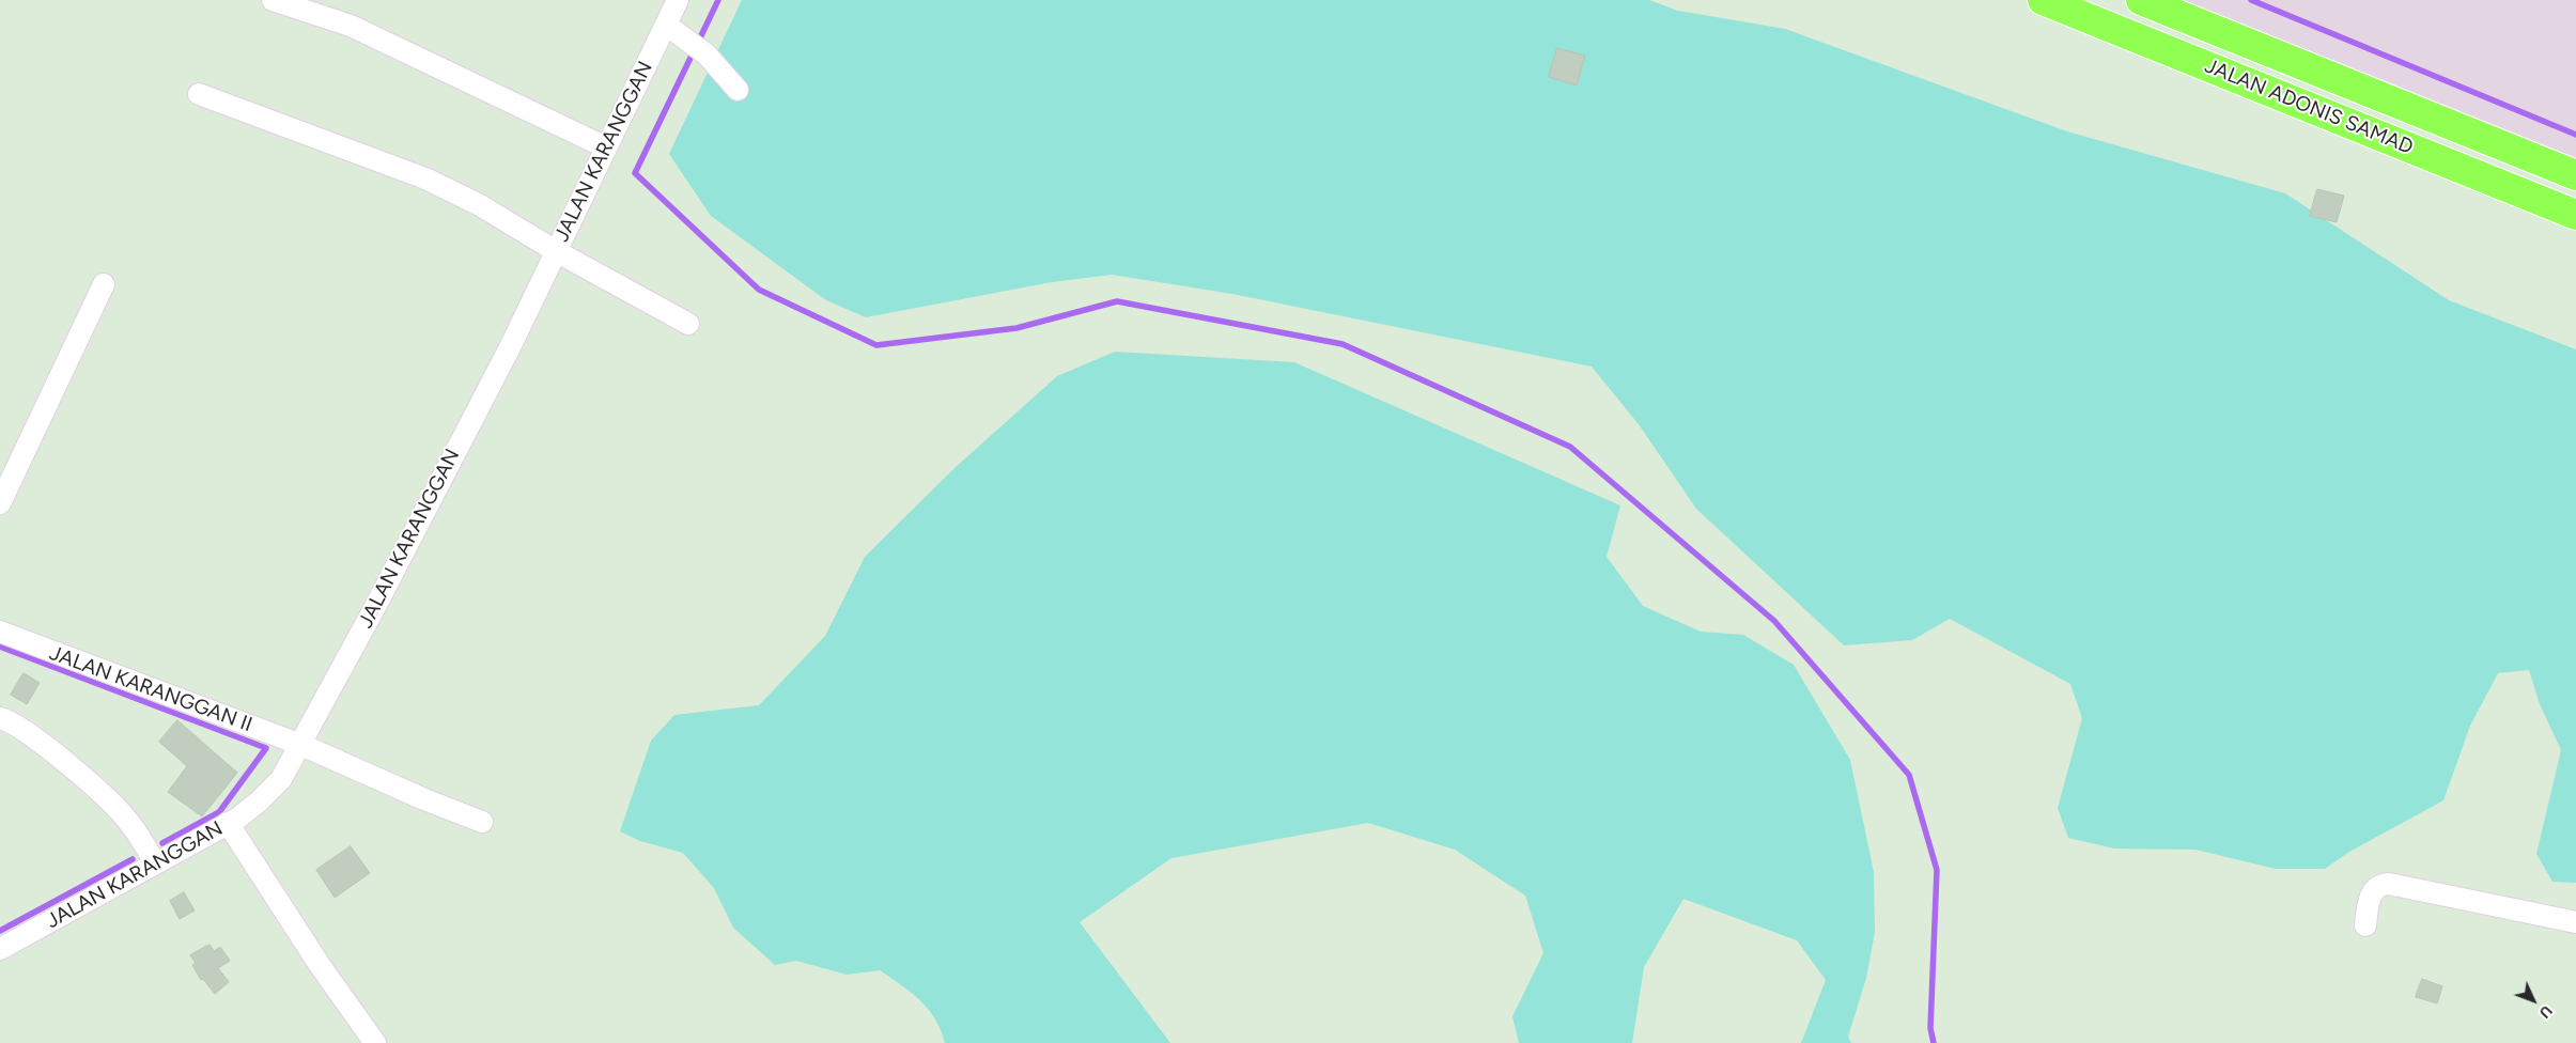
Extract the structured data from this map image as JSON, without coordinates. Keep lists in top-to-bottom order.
{
  "streets": {
    "highway": ["JALAN ADONIS SAMAD"],
    "street": ["JALAN KARANGGAN", "JALAN KARANGGAN II"]
  },
  "crossings": [
    ["JALAN KARANGGAN", "JALAN KARANGGAN II"]
  ],
  "north": "bottom right"
}
